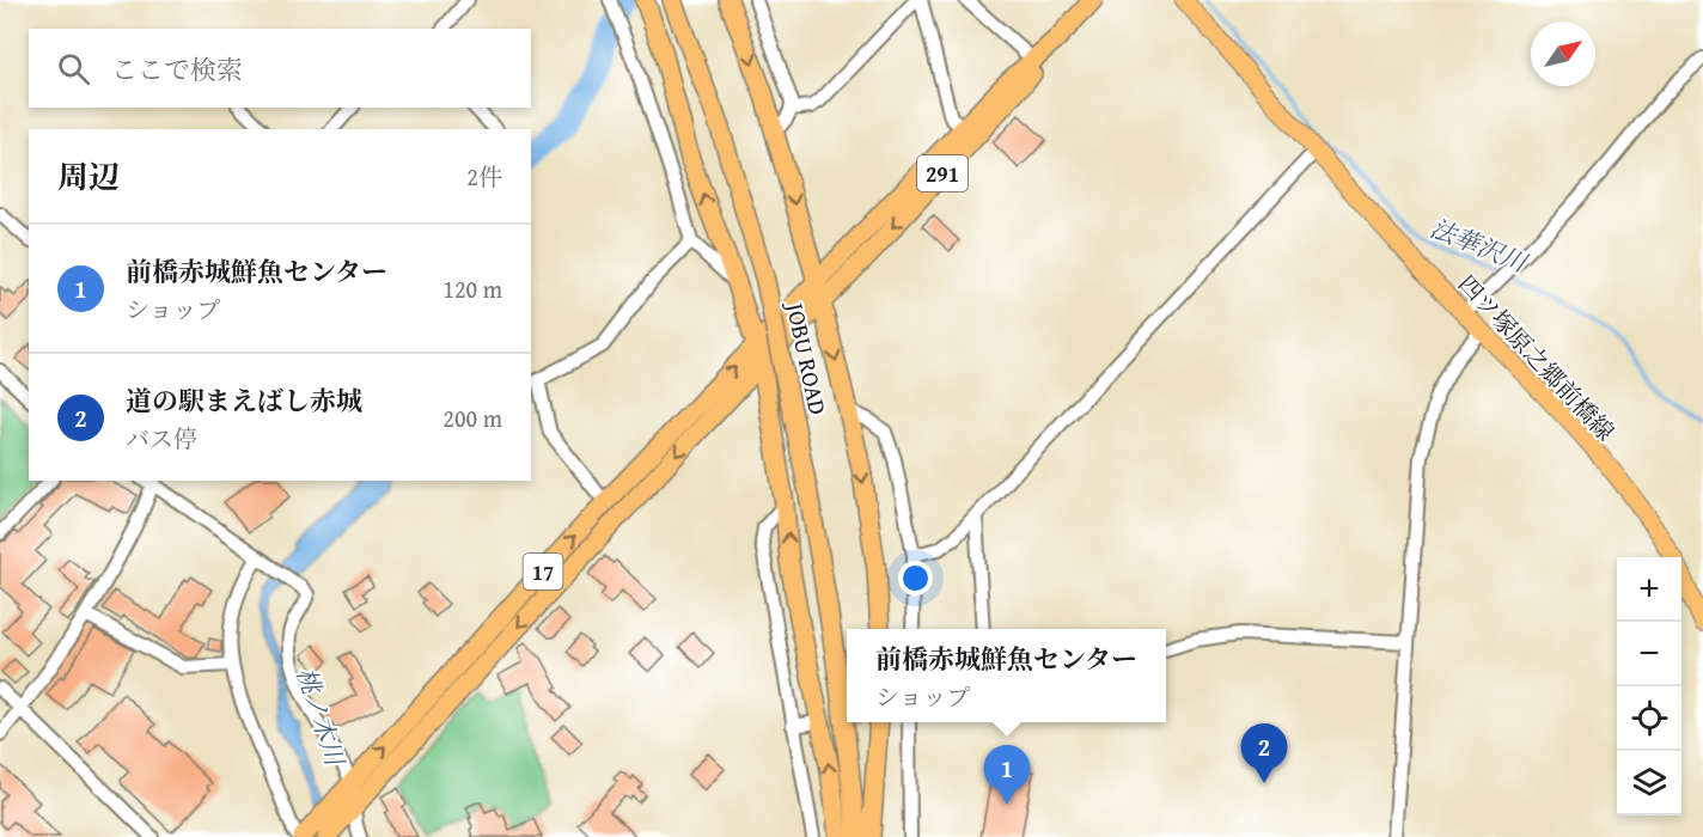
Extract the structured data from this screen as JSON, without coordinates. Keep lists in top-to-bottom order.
{
  "streets": {
    "highway": ["291", "JOBU ROAD", "17"],
    "main road": ["四ツ塚原之郷前橋線"]
  },
  "crossings": [
    ["291", "17"]
  ],
  "water": ["法華沢川", "桃ノ木川"],
  "north": "top right",
  "page": {
    "search": "ここで検索",
    "heading": ["周辺", "2件"],
    "list": [
      {
        "mark": "1",
        "name": "前橋赤城鮮魚センター",
        "note": "ショップ",
        "value": "120 m"
      },
      {
        "mark": "2",
        "name": "道の駅まえばし赤城",
        "note": "バス停",
        "value": "200 m"
      }
    ],
    "map_buttons": ["+", "−"],
    "popup": ["前橋赤城鮮魚センター", "ショップ"],
    "pins": ["2", "1"]
  }
}
